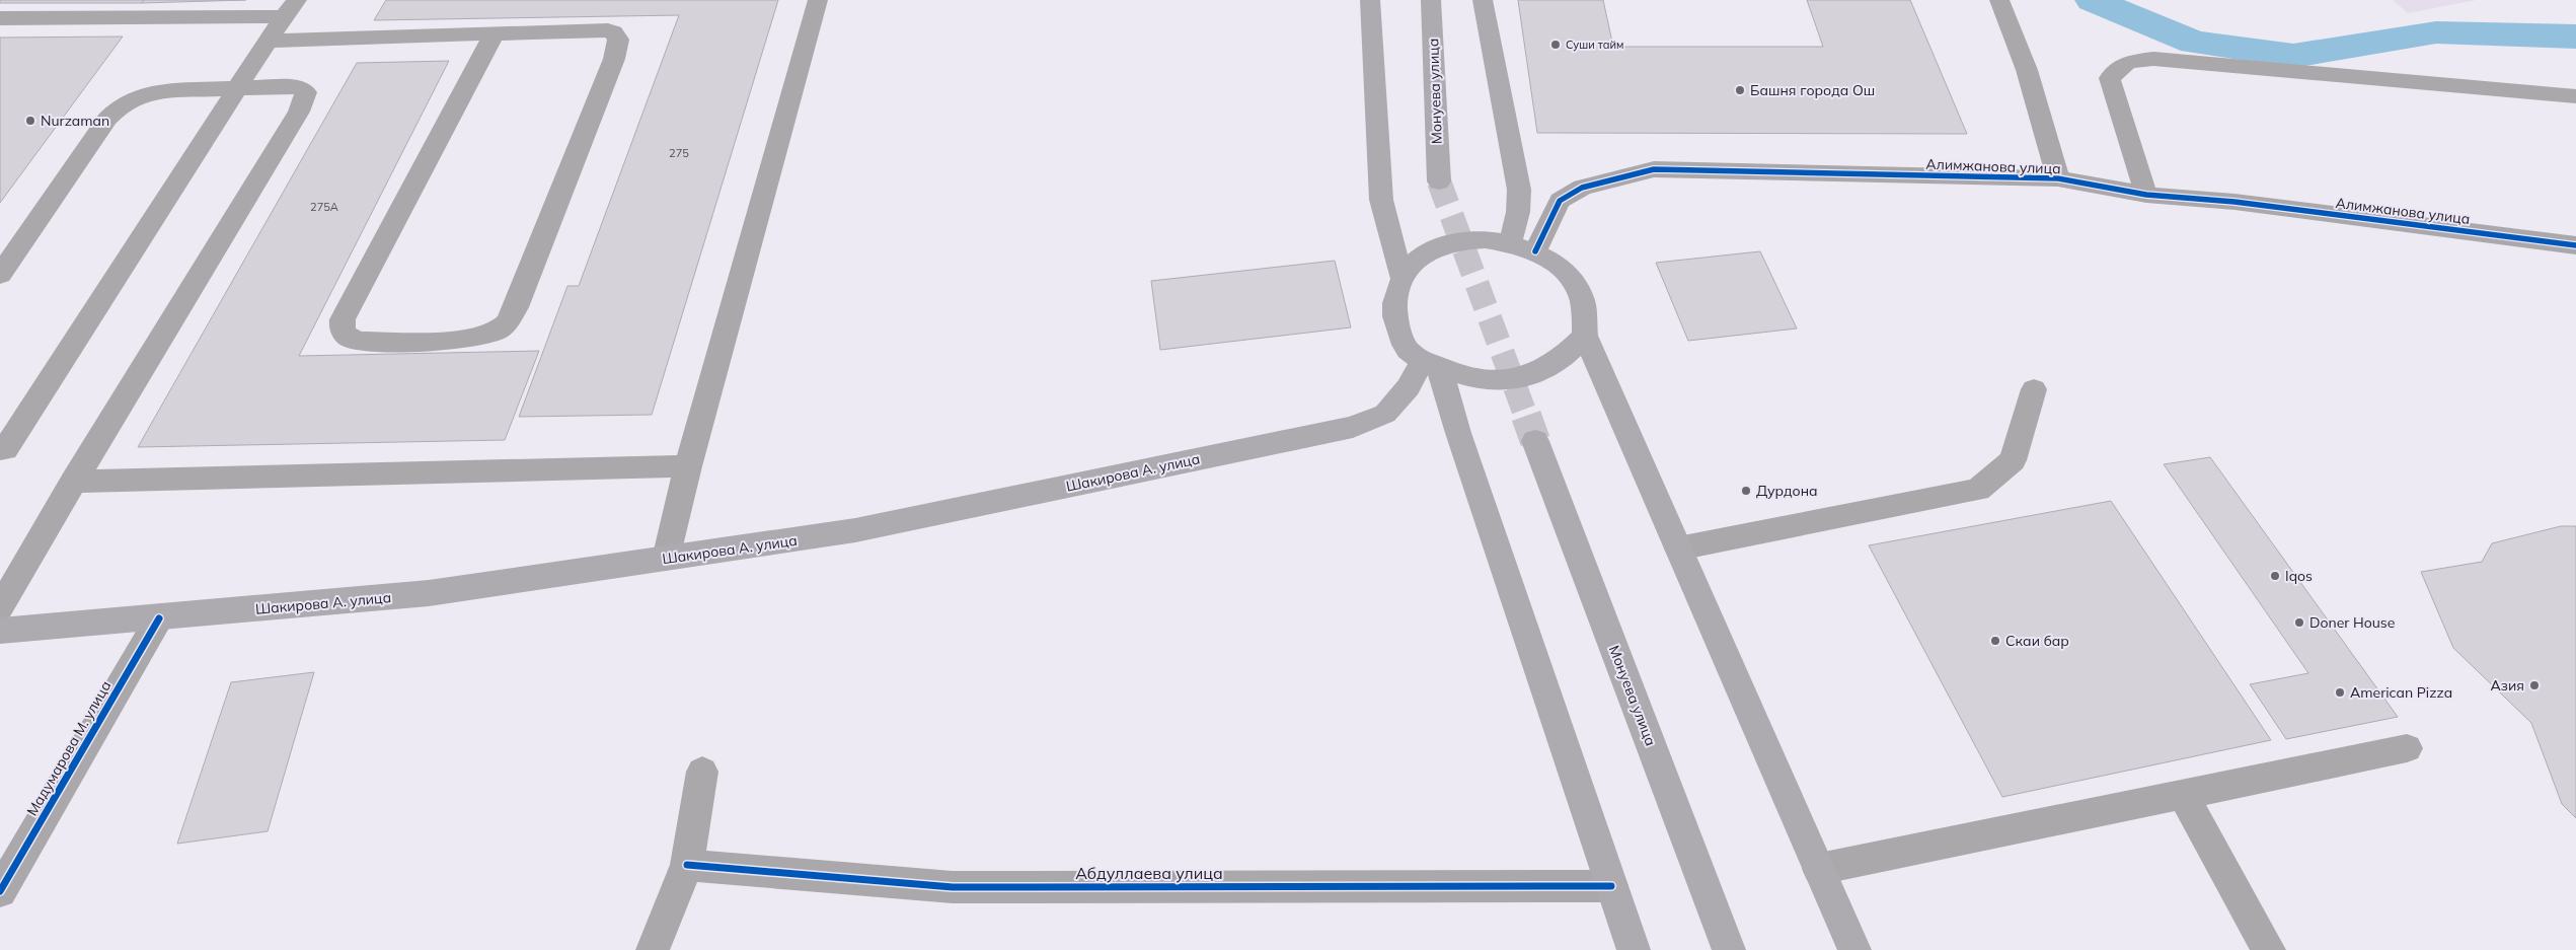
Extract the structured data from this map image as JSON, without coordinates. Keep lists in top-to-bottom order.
{
  "streets": {
    "main road": ["Монуева улица", "Шакирова А. улица"],
    "street": ["Алимжанова улица", "Мадумарова М. улица", "Абдуллаева улица"]
  },
  "crossings": [
    ["Алимжанова улица", "Шакирова А. улица"],
    ["Шакирова А. улица", "Мадумарова М. улица"]
  ],
  "places": [
    "Суши тайм",
    "Башня города Ош",
    "Nurzaman",
    "Дурдона",
    "Iqos",
    "Doner House",
    "Скаи бар",
    "Азия",
    "American Pizza"
  ],
  "house_numbers": ["275", "275А"]
}
